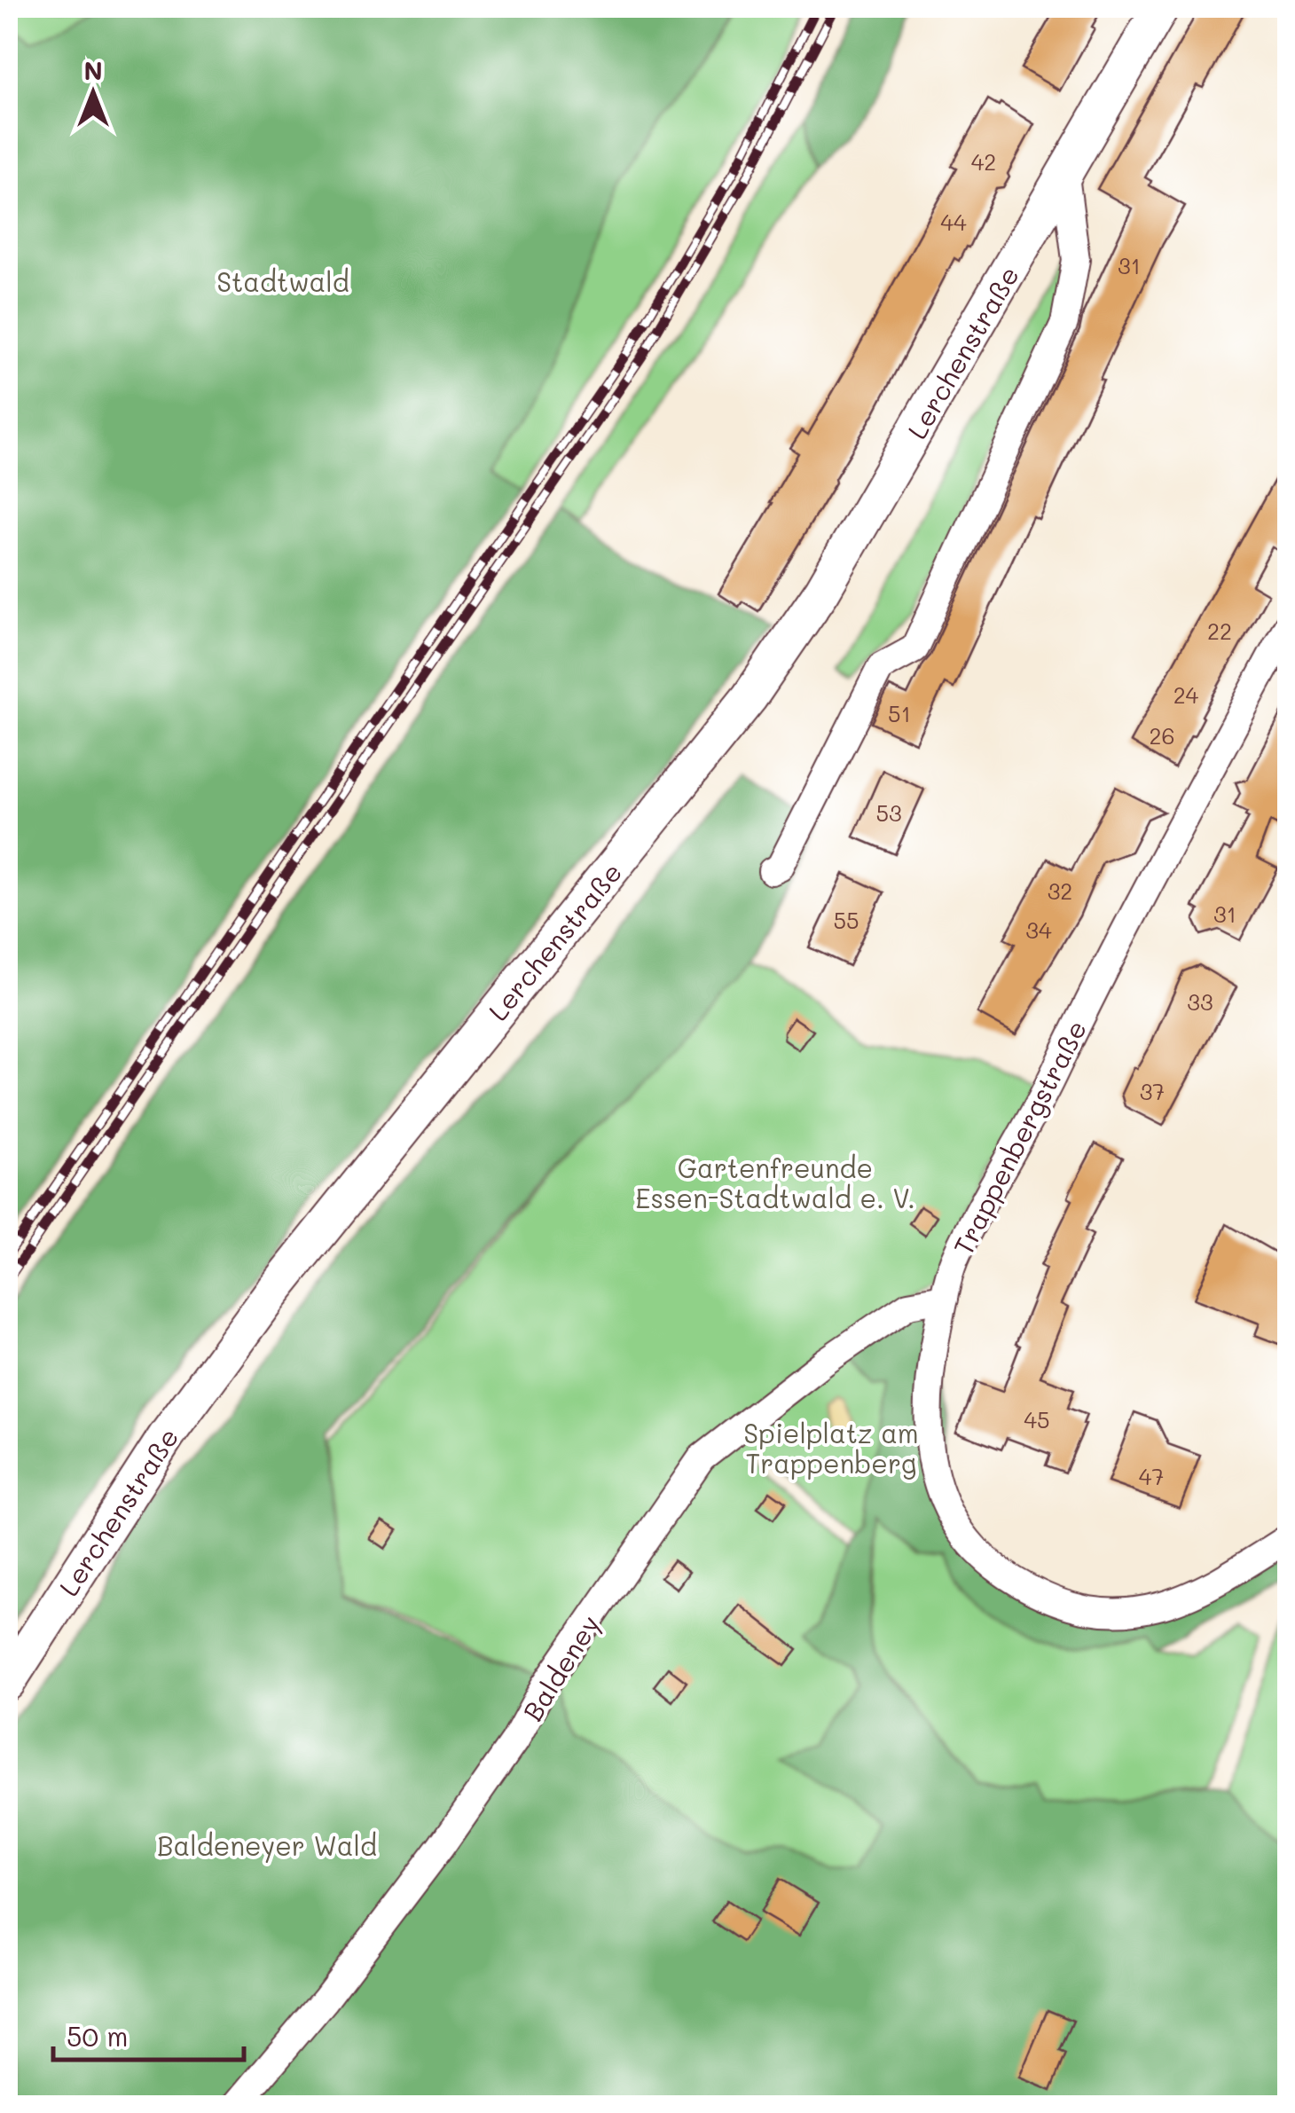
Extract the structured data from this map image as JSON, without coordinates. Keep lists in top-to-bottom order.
{
  "streets": {
    "main road": ["Lerchenstraße"],
    "street": ["Trappenbergstraße", "Baldeney"]
  },
  "crossings": [
    ["Trappenbergstraße", "Baldeney"]
  ],
  "parks": [
    "Stadtwald",
    "Gartenfreunde Essen-Stadtwald e. V.",
    "Spielplatz am Trappenberg",
    "Baldeneyer Wald"
  ],
  "house_numbers": [
    "42",
    "44",
    "31",
    "22",
    "24",
    "51",
    "26",
    "53",
    "32",
    "31",
    "55",
    "34",
    "33",
    "37",
    "45",
    "47"
  ],
  "scale_bar": "50 m",
  "north": "top"
}
